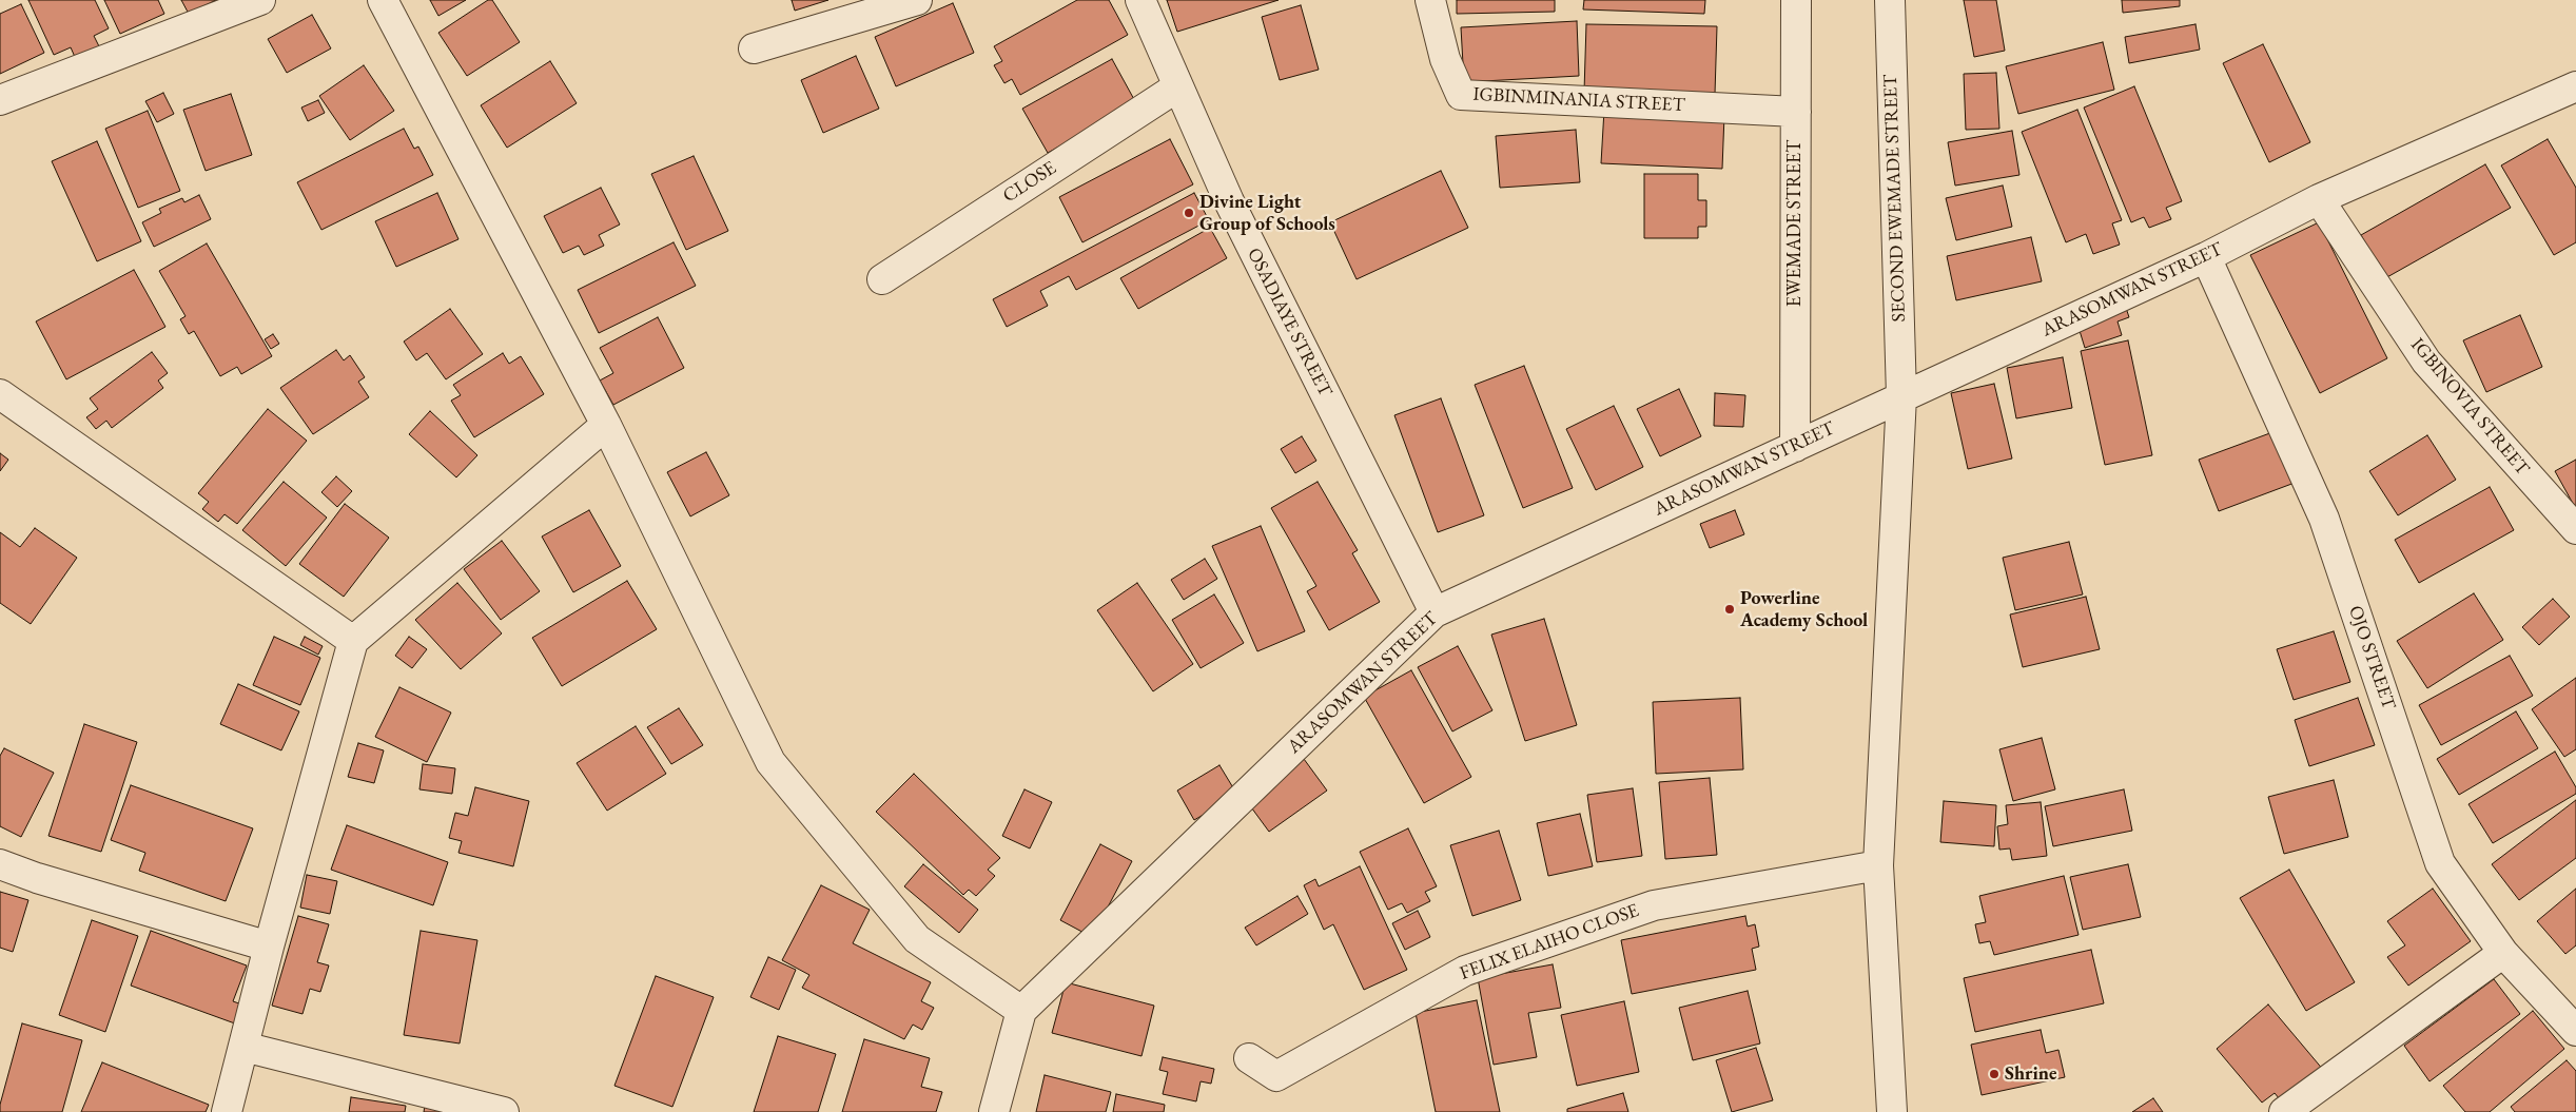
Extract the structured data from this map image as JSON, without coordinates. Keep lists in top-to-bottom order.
{
  "streets": {
    "street": [
      "IGBINMINANIA STREET",
      "CLOSE",
      "SECOND EWEMADE STREET",
      "EWEMADE STREET",
      "ARASOMWAN STREET",
      "OSADIAYE STREET",
      "IGBINOVIA STREET",
      "OJO STREET",
      "FELIX ELAIHO CLOSE"
    ]
  },
  "crossings": [
    ["IGBINMINANIA STREET", "EWEMADE STREET"],
    ["CLOSE", "OSADIAYE STREET"],
    ["SECOND EWEMADE STREET", "ARASOMWAN STREET"],
    ["SECOND EWEMADE STREET", "FELIX ELAIHO CLOSE"],
    ["EWEMADE STREET", "ARASOMWAN STREET"],
    ["ARASOMWAN STREET", "OSADIAYE STREET"],
    ["ARASOMWAN STREET", "IGBINOVIA STREET"],
    ["ARASOMWAN STREET", "OJO STREET"]
  ],
  "places": ["Divine Light Group of Schools", "Powerline Academy School", "Shrine"]
}
